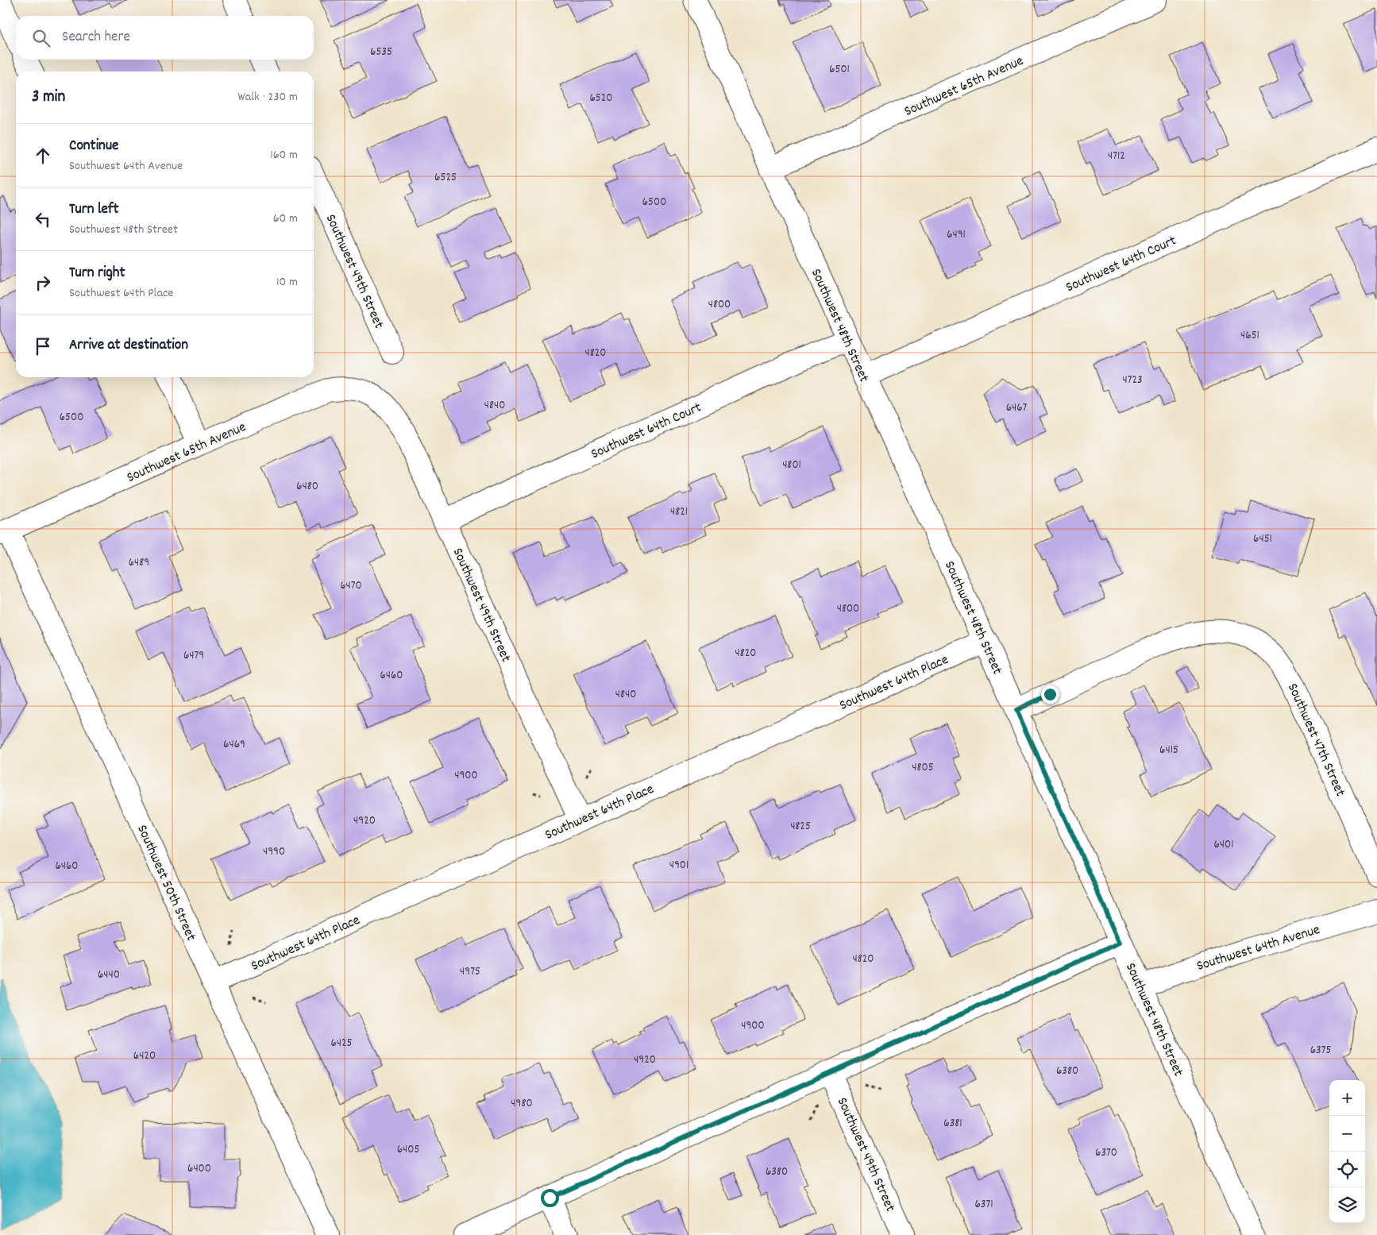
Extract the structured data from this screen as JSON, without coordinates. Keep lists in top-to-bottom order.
{
  "streets": {
    "street": [
      "Southwest 65th Avenue",
      "Southwest 64th Court",
      "Southwest 49th Street",
      "Southwest 48th Street",
      "Southwest 64th Place",
      "Southwest 47th Street",
      "Southwest 50th Street",
      "Southwest 64th Avenue"
    ]
  },
  "crossings": [
    ["Southwest 65th Avenue", "Southwest 49th Street"],
    ["Southwest 65th Avenue", "Southwest 48th Street"],
    ["Southwest 65th Avenue", "Southwest 50th Street"],
    ["Southwest 64th Court", "Southwest 49th Street"],
    ["Southwest 64th Court", "Southwest 48th Street"],
    ["Southwest 49th Street", "Southwest 64th Place"],
    ["Southwest 48th Street", "Southwest 64th Place"],
    ["Southwest 48th Street", "Southwest 47th Street"],
    ["Southwest 48th Street", "Southwest 64th Avenue"],
    ["Southwest 64th Place", "Southwest 50th Street"]
  ],
  "house_numbers": [
    "6535",
    "6501",
    "6520",
    "4712",
    "6525",
    "6500",
    "6491",
    "4800",
    "4651",
    "4820",
    "4723",
    "4840",
    "6467",
    "6500",
    "4801",
    "6480",
    "4821",
    "6451",
    "6489",
    "6470",
    "4800",
    "4820",
    "6479",
    "6460",
    "4840",
    "6469",
    "6415",
    "4805",
    "4900",
    "4920",
    "4825",
    "6401",
    "4990",
    "4901",
    "6460",
    "4820",
    "4975",
    "6440",
    "4900",
    "6425",
    "6375",
    "6420",
    "4920",
    "6380",
    "4980",
    "6381",
    "6405",
    "6370",
    "6400",
    "6380",
    "6371"
  ],
  "page": {
    "search": "Search here",
    "heading": ["3 min", "Walk · 230 m"],
    "list": [
      ["Continue", "Southwest 64th Avenue", "160 m"],
      ["Turn left", "Southwest 48th Street", "60 m"],
      ["Turn right", "Southwest 64th Place", "10 m"],
      "Arrive at destination"
    ],
    "map_buttons": ["+", "−"]
  }
}
